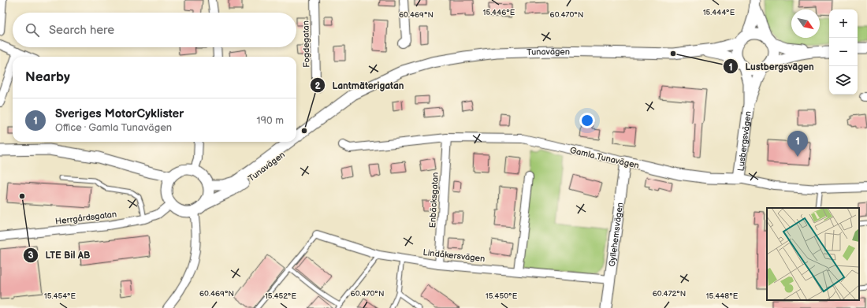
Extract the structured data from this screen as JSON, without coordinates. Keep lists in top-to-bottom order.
{
  "streets": {
    "street": [
      "Fogdegatan",
      "Tunavägen",
      "Lusbergsvägen",
      "Gamla Tunavägen",
      "Enbäcksgatan",
      "Herrgårdsgatan",
      "Gyllehemsvägen",
      "Lindåkersvägen"
    ]
  },
  "crossings": [
    ["Tunavägen", "Lusbergsvägen"],
    ["Tunavägen", "Herrgårdsgatan"],
    ["Lusbergsvägen", "Gamla Tunavägen"],
    ["Gamla Tunavägen", "Enbäcksgatan"],
    ["Gamla Tunavägen", "Gyllehemsvägen"],
    ["Enbäcksgatan", "Lindåkersvägen"],
    ["Gyllehemsvägen", "Lindåkersvägen"]
  ],
  "places": ["Lustbergsvägen", "Lantmäterigatan", "LTE Bil AB"],
  "north": "bottom right",
  "page": {
    "map_buttons": ["+", "−"],
    "search": "Search here",
    "heading": "Nearby",
    "list": [
      {
        "mark": "1",
        "name": "Sveriges MotorCyklister",
        "note": "Office · Gamla Tunavägen",
        "value": "190 m"
      }
    ],
    "pins": "1"
  },
  "coordinates": [
    "15.446°E",
    "15.444°E",
    "60.469°N",
    "60.470°N",
    "60.472°N",
    "15.454°E",
    "15.452°E",
    "15.450°E",
    "15.448°E"
  ]
}
